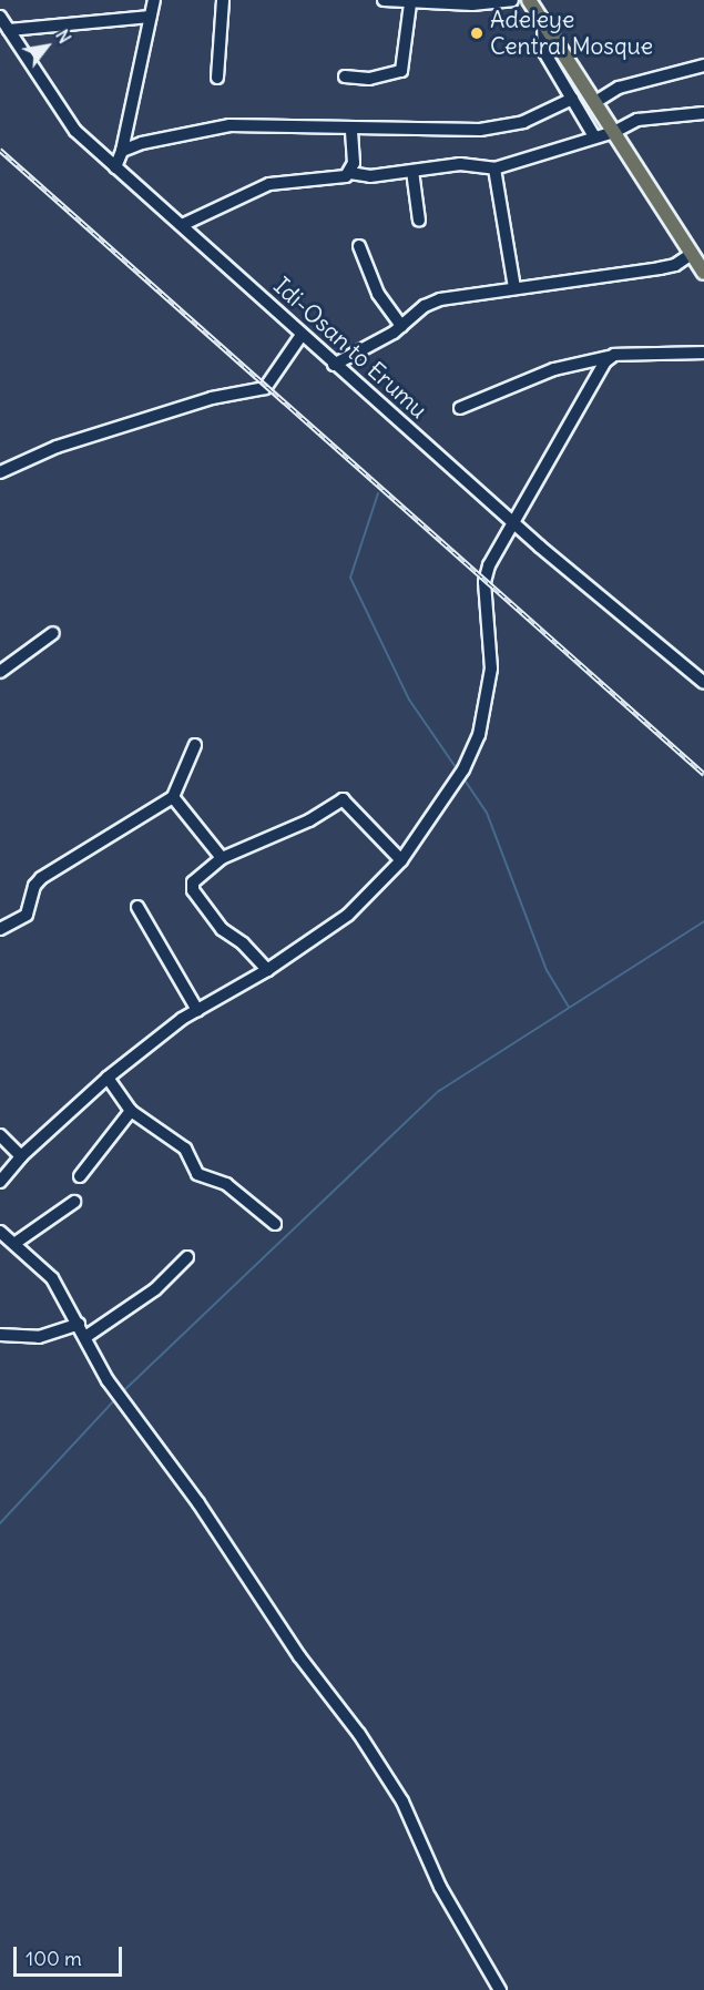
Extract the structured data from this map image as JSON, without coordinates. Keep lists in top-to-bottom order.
{
  "streets": {
    "street": ["Idi-Osan to Erumu"]
  },
  "places": ["Adeleye Central Mosque"],
  "scale_bar": "100 m",
  "north": "top right"
}
